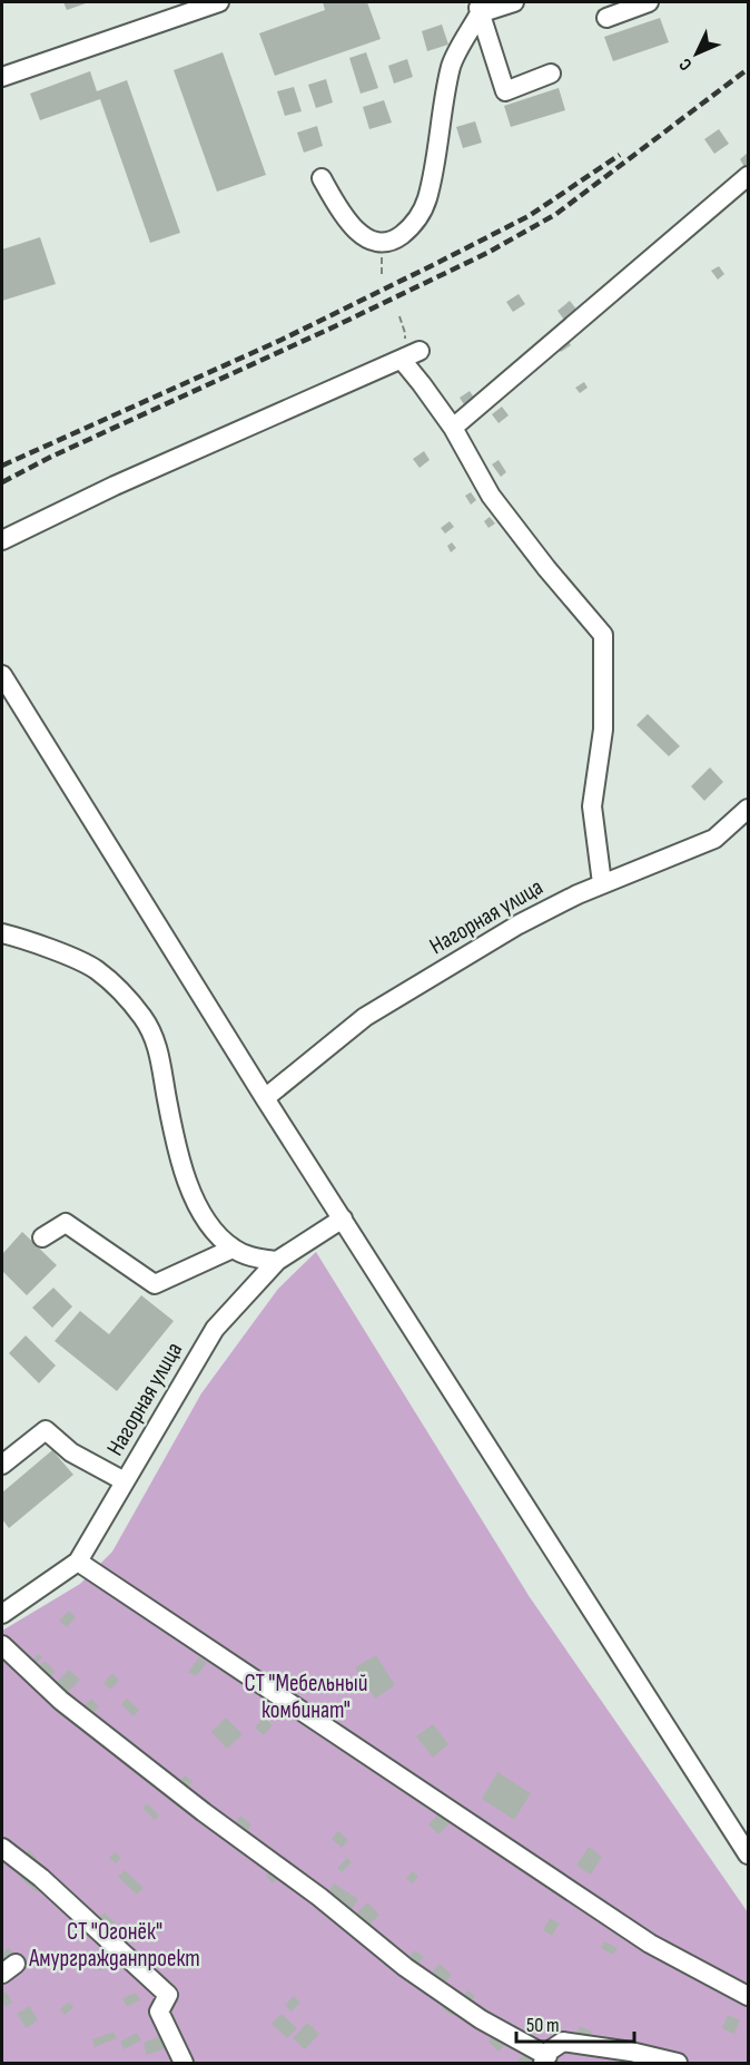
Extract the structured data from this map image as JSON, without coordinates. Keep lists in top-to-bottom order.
{
  "streets": {
    "street": ["Нагорная улица"]
  },
  "parks": ["СТ \"Мебельный комбинат\"", "СТ \"Огонёк\" Амургражданпроект"],
  "scale_bar": "50 m",
  "north": "bottom left"
}
